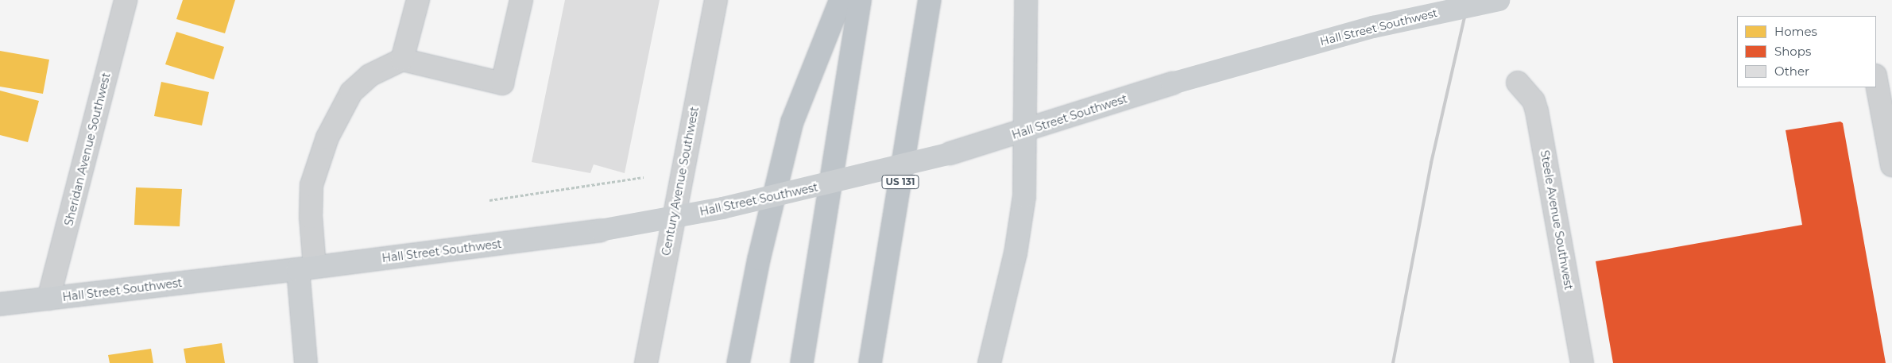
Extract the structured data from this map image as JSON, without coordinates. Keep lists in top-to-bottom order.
{
  "streets": {
    "highway": ["US 131"],
    "main road": ["Hall Street Southwest"],
    "street": ["Sheridan Avenue Southwest", "Century Avenue Southwest", "Steele Avenue Southwest"]
  },
  "crossings": [
    ["Hall Street Southwest", "Sheridan Avenue Southwest"]
  ],
  "legend": ["Homes", "Shops", "Other"]
}
